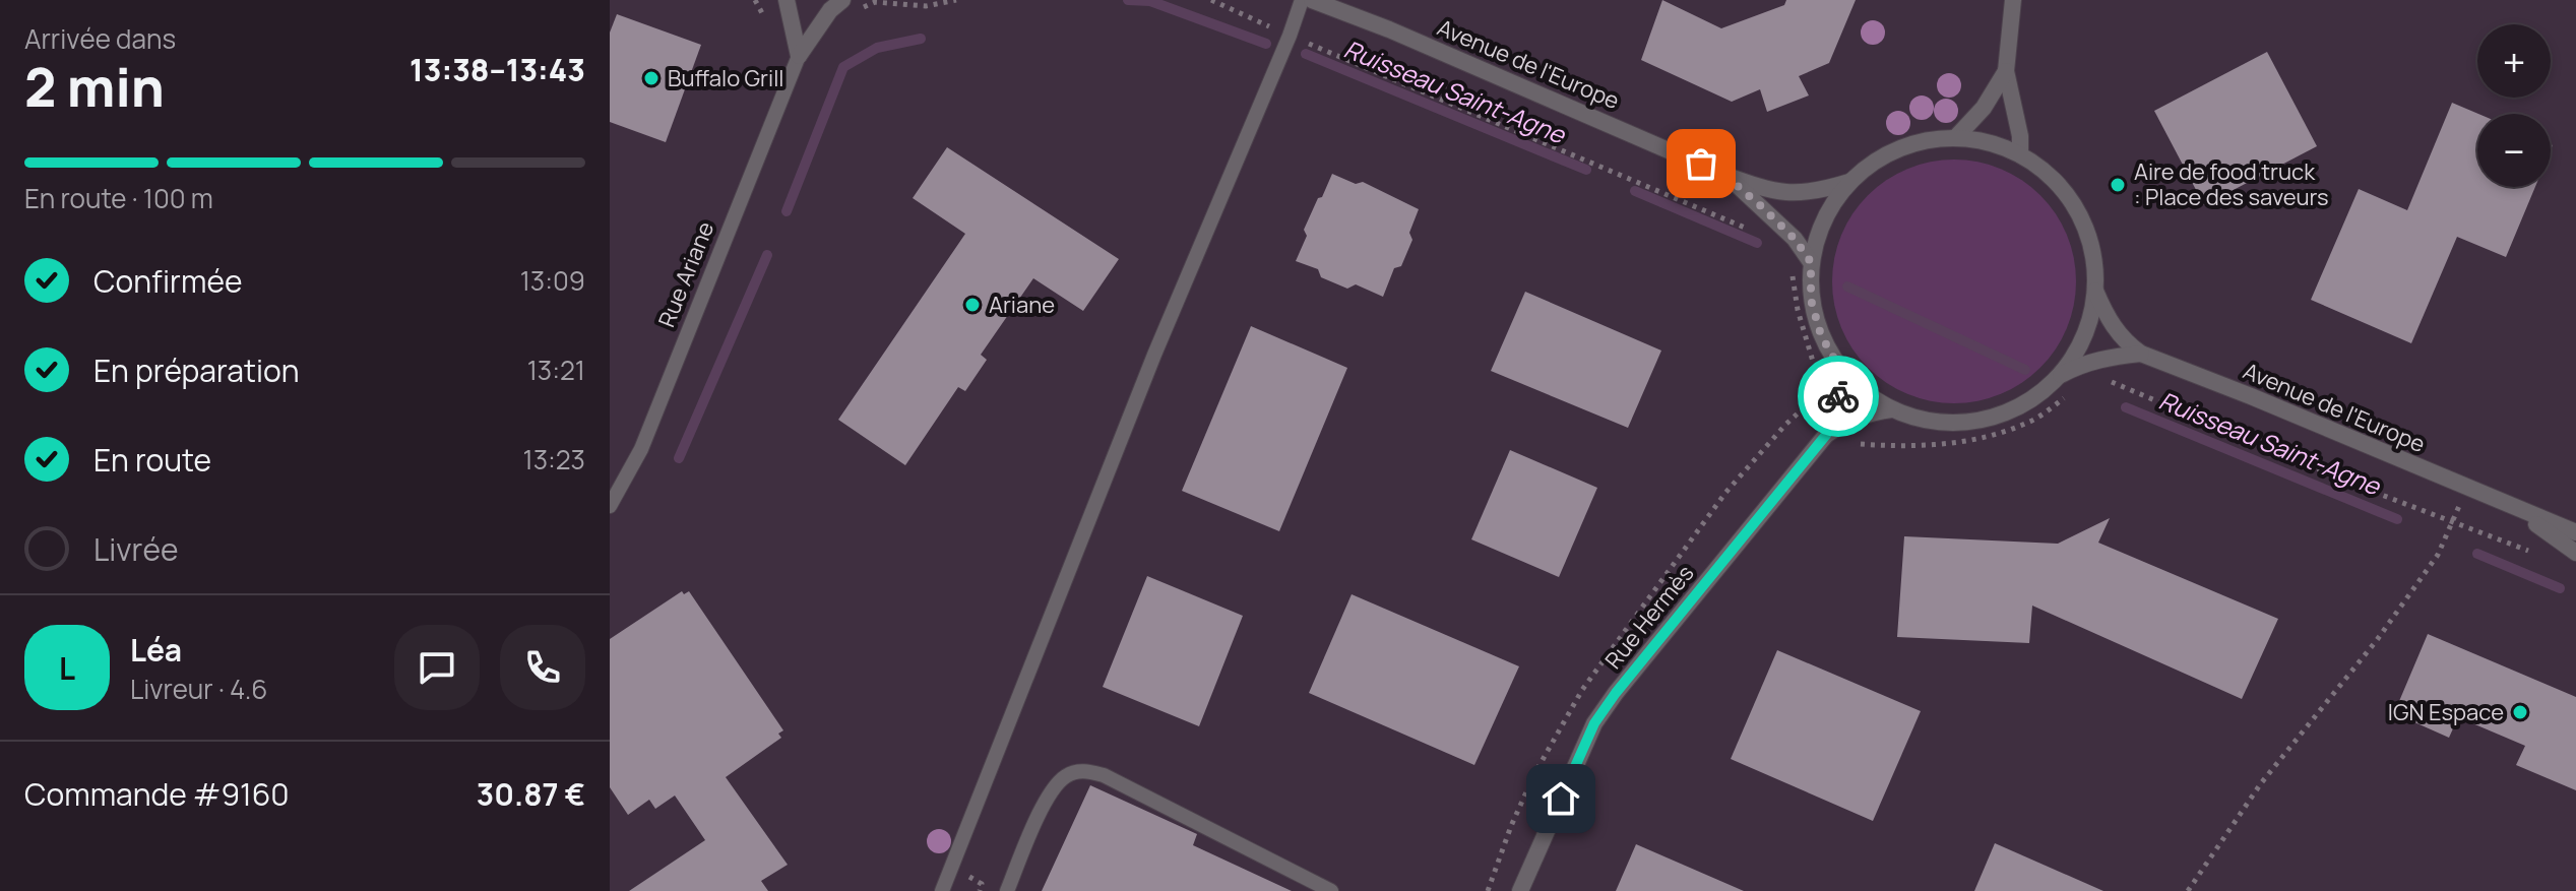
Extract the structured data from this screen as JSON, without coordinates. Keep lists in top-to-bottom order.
{
  "streets": {
    "street": ["Avenue de l'Europe", "Rue Ariane", "Rue Hermès"]
  },
  "crossings": [
    ["Avenue de l'Europe", "Rue Hermès"]
  ],
  "water": ["Ruisseau Saint-Agne"],
  "places": [
    "Buffalo Grill",
    "Aire de food truck : Place des saveurs",
    "Ariane",
    "IGN Espace"
  ],
  "page": {
    "heading": ["2 min", "Arrivée dans", "13:38–13:43"],
    "panel": [
      "Léa",
      "Livreur · 4.6",
      "Commande #9160",
      "30.87 €"
    ],
    "map_buttons": ["+", "−"],
    "bar": "En route · 100 m",
    "list": [
      ["Confirmée", "13:09"],
      ["En préparation", "13:21"],
      ["En route", "13:23"],
      "Livrée"
    ],
    "round": "L"
  }
}
